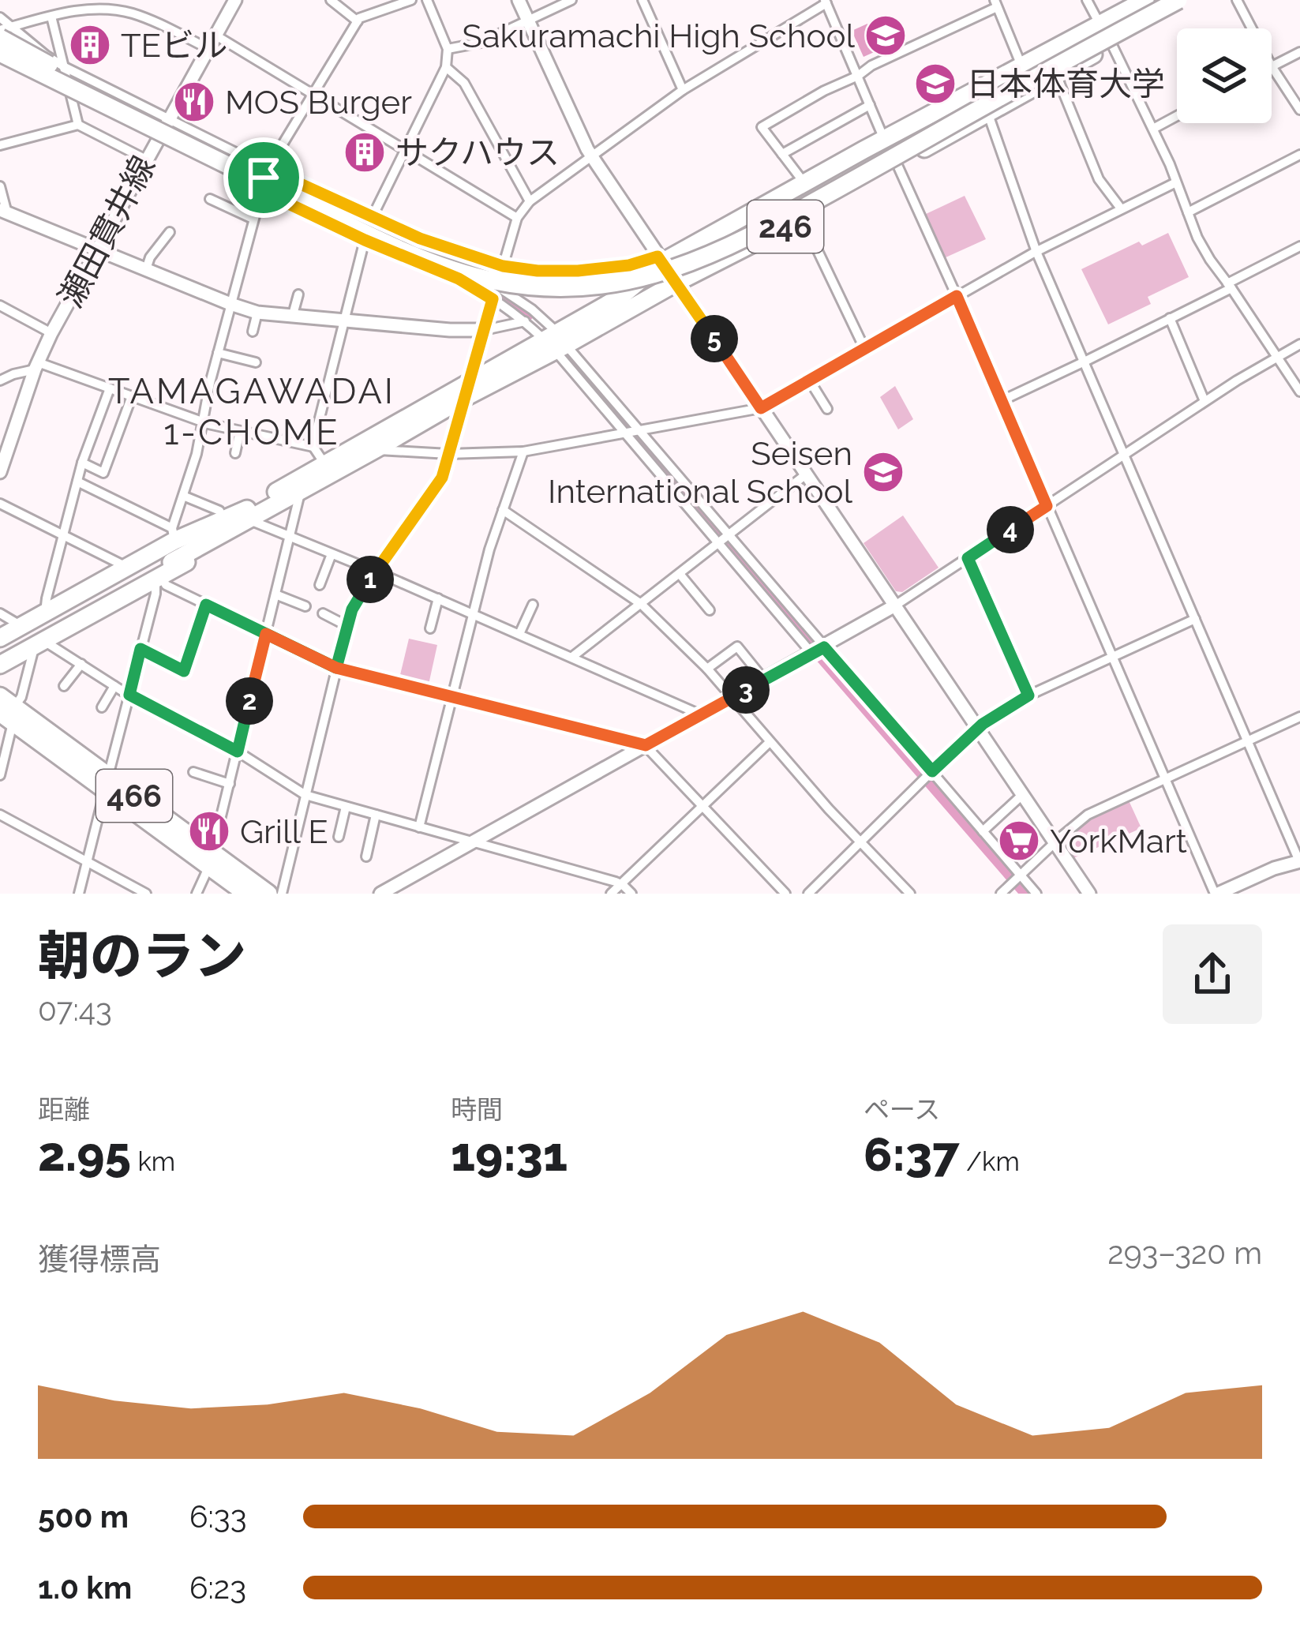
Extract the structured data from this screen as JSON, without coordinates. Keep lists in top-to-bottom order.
{
  "streets": {
    "highway": ["246", "466"],
    "street": ["瀬田貫井線"]
  },
  "districts": ["TAMAGAWADAI 1-CHOME"],
  "places": {
    "school or university": ["Sakuramachi High School", "日本体育大学", "Seisen International School"],
    "building": ["TEビル", "サクハウス"],
    "restaurant": ["MOS Burger", "Grill E"],
    "supermarket": ["YorkMart"]
  },
  "page": {
    "pins": [
      "5",
      "4",
      "1",
      "3",
      "2"
    ],
    "heading": ["朝のラン", "07:43"],
    "stats": [
      ["距離", "2.95 km"],
      ["時間", "19:31"],
      ["ペース", "6:37 /km"]
    ],
    "chart": ["獲得標高", "293–320 m"],
    "list": [
      {
        "name": "500 m",
        "note": "6:33"
      },
      {
        "name": "1.0 km",
        "note": "6:23"
      }
    ]
  }
}
